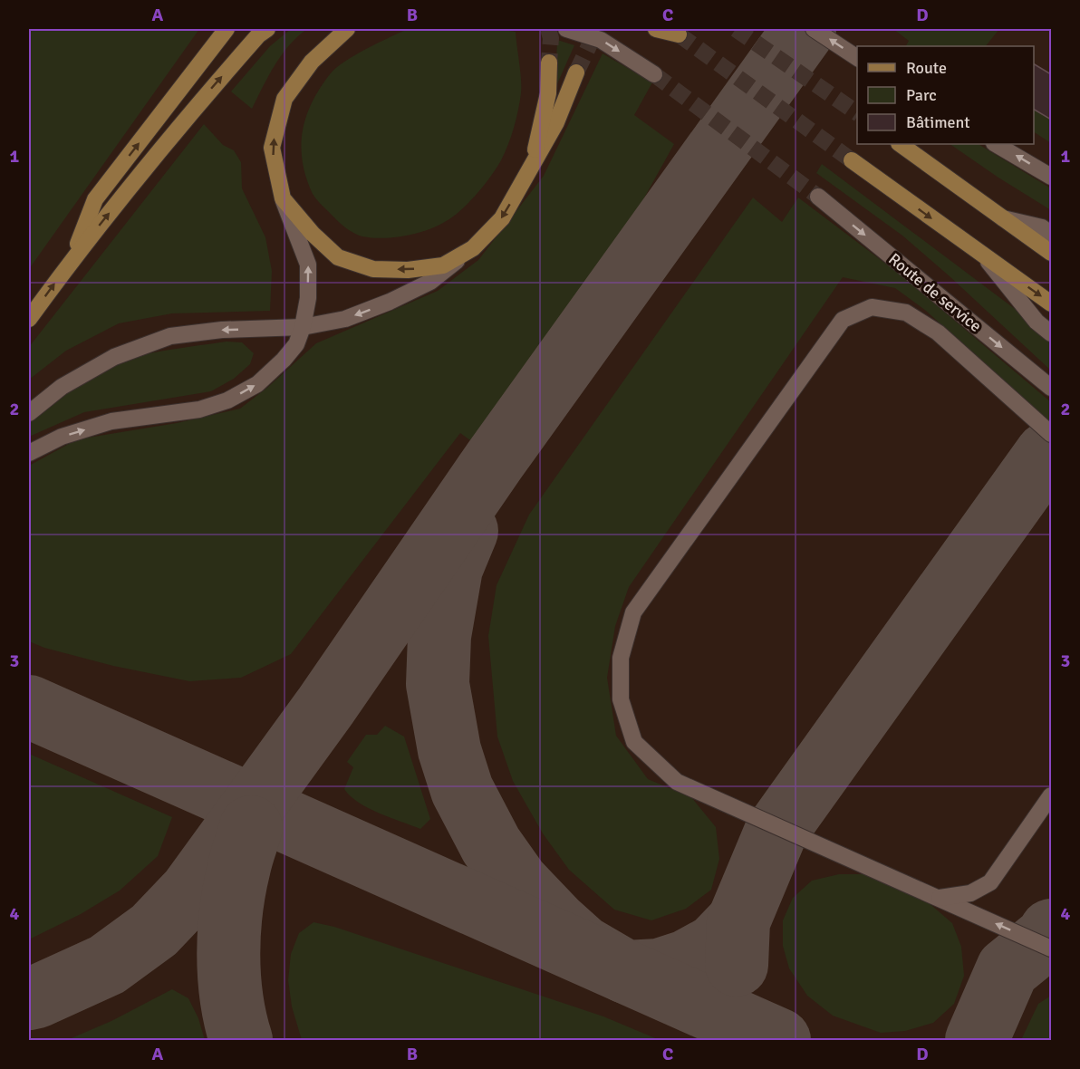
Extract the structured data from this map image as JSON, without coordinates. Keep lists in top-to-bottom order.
{
  "streets": {
    "street": ["Route de service"]
  },
  "legend": ["Route", "Parc", "Bâtiment"],
  "grid": {
    "columns": [
      "A",
      "B",
      "C",
      "D"
    ],
    "rows": [
      "1",
      "2",
      "3",
      "4"
    ]
  }
}
